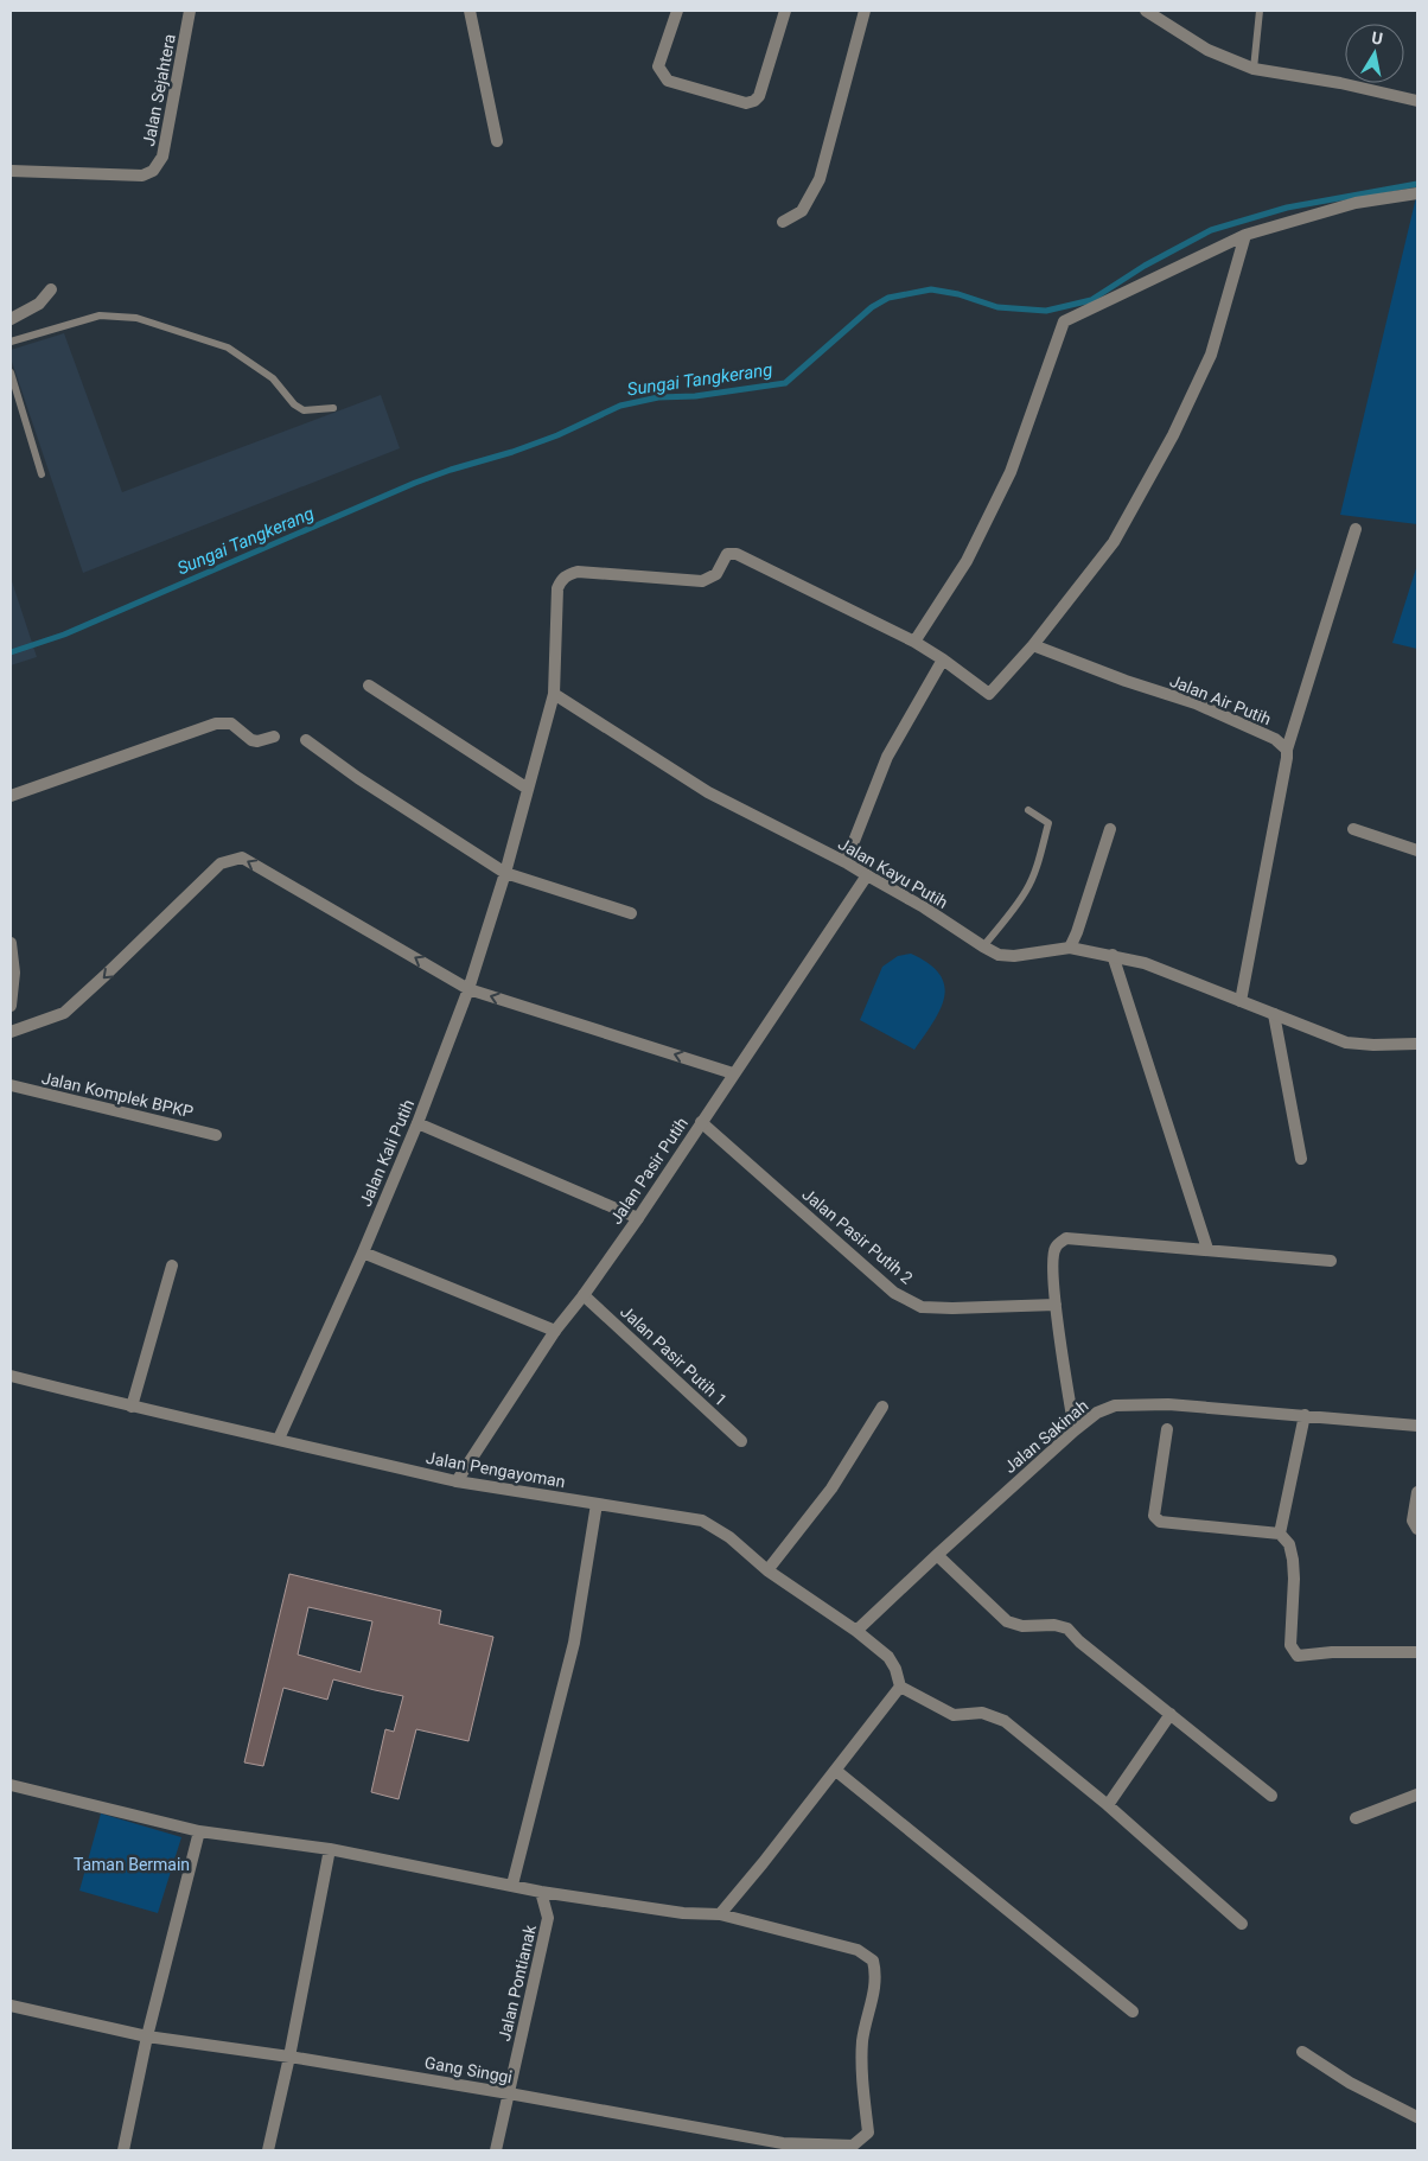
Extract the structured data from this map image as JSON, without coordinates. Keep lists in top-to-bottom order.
{
  "streets": {
    "street": [
      "Jalan Sejahtera",
      "Jalan Air Putih",
      "Jalan Kayu Putih",
      "Jalan Komplek BPKP",
      "Jalan Kali Putih",
      "Jalan Pasir Putih",
      "Jalan Pasir Putih 2",
      "Jalan Pasir Putih 1",
      "Jalan Sakinah",
      "Jalan Pengayoman",
      "Jalan Pontianak",
      "Gang Singgi"
    ]
  },
  "crossings": [
    ["Jalan Kayu Putih", "Jalan Pasir Putih"],
    ["Jalan Kali Putih", "Jalan Pengayoman"],
    ["Jalan Pasir Putih", "Jalan Pasir Putih 2"],
    ["Jalan Pasir Putih", "Jalan Pasir Putih 1"],
    ["Jalan Pasir Putih", "Jalan Pengayoman"],
    ["Jalan Sakinah", "Jalan Pengayoman"],
    ["Jalan Pontianak", "Gang Singgi"]
  ],
  "water": ["Sungai Tangkerang"],
  "parks": ["Taman Bermain"],
  "north": "top"
}
